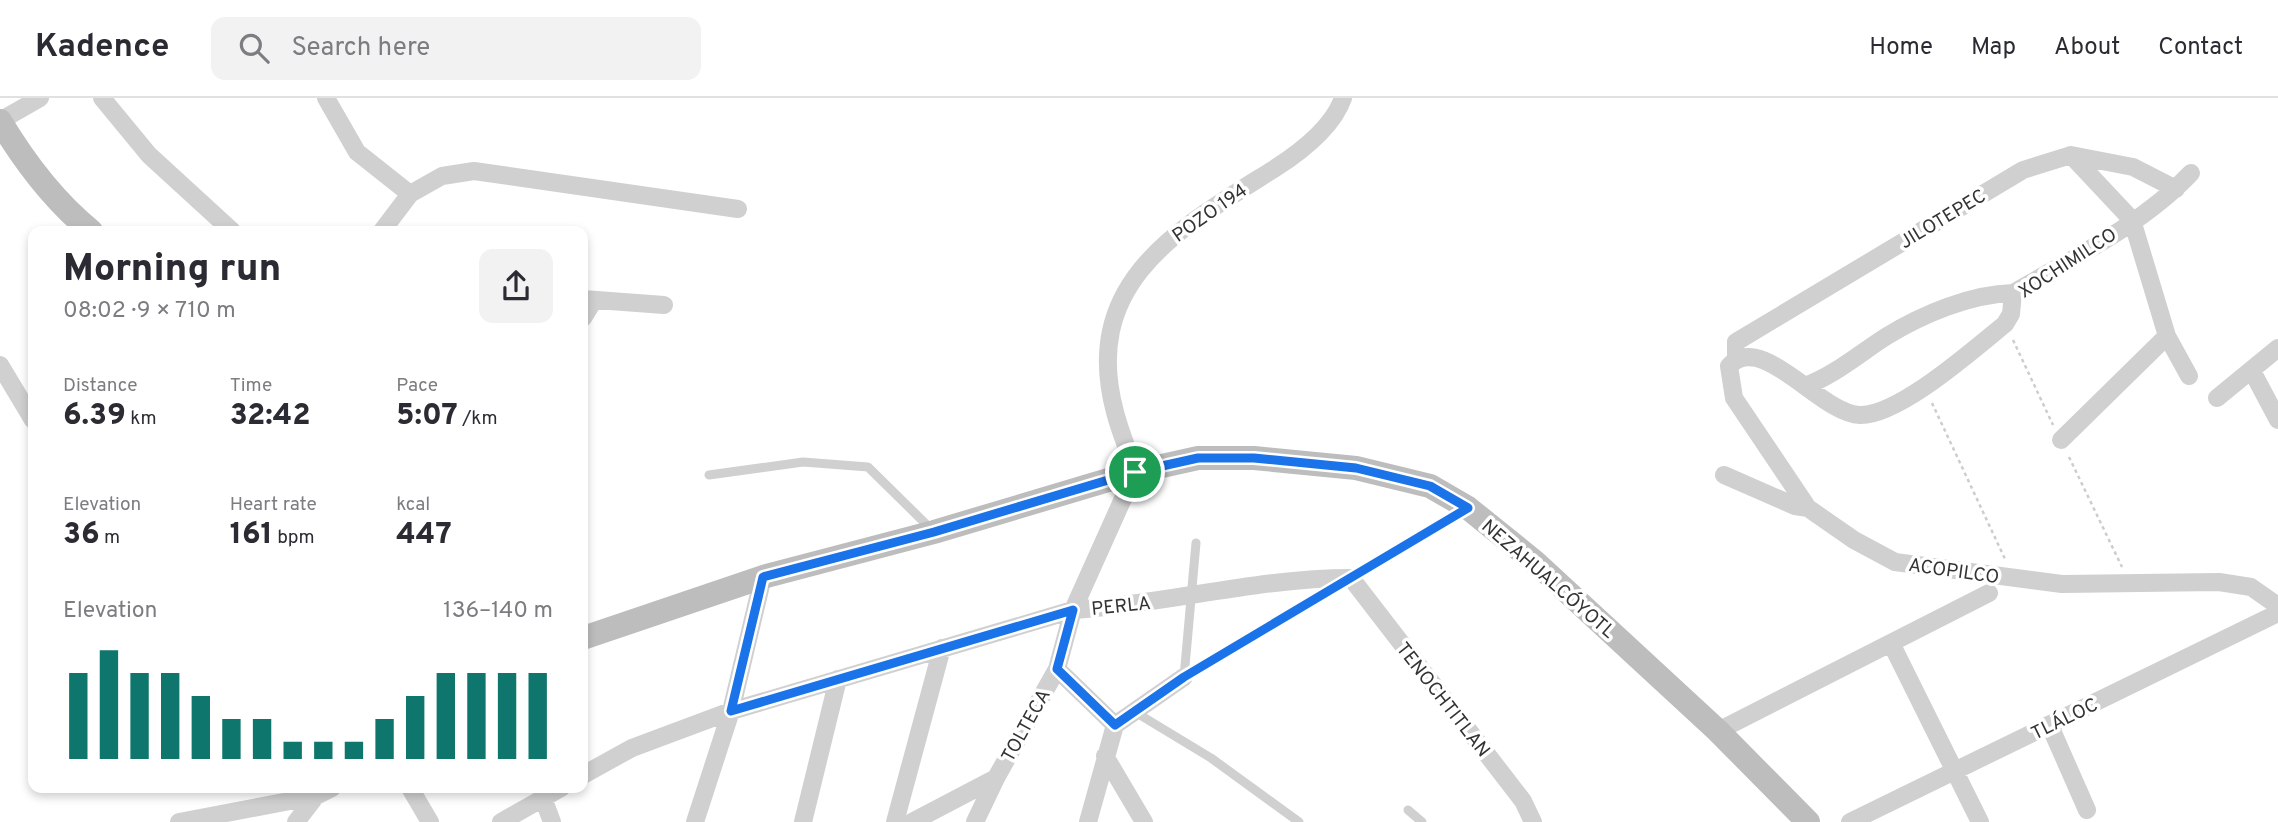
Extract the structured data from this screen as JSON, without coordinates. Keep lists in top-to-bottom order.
{
  "streets": {
    "main road": ["NEZAHUALCÓYOTL"],
    "street": [
      "POZO 194",
      "JILOTEPEC",
      "XOCHIMILCO",
      "ACOPILCO",
      "PERLA",
      "TENOCHTITLAN",
      "TLÁLOC",
      "TOLTECA"
    ]
  },
  "crossings": [
    ["POZO 194", "NEZAHUALCÓYOTL"],
    ["POZO 194", "TOLTECA"],
    ["JILOTEPEC", "XOCHIMILCO"],
    ["JILOTEPEC", "ACOPILCO"],
    ["NEZAHUALCÓYOTL", "TOLTECA"],
    ["PERLA", "TENOCHTITLAN"],
    ["PERLA", "TOLTECA"]
  ],
  "page": {
    "header": "Kadence",
    "search": "Search here",
    "nav": [
      "Home",
      "Map",
      "About",
      "Contact"
    ],
    "heading": ["Morning run", "08:02 · 9 × 710 m"],
    "stats": [
      ["Distance", "6.39 km"],
      ["Time", "32:42"],
      ["Pace", "5:07 /km"],
      ["Elevation", "36 m"],
      ["Heart rate", "161 bpm"],
      ["kcal", "447"]
    ],
    "chart": ["Elevation", "136–140 m"]
  }
}
